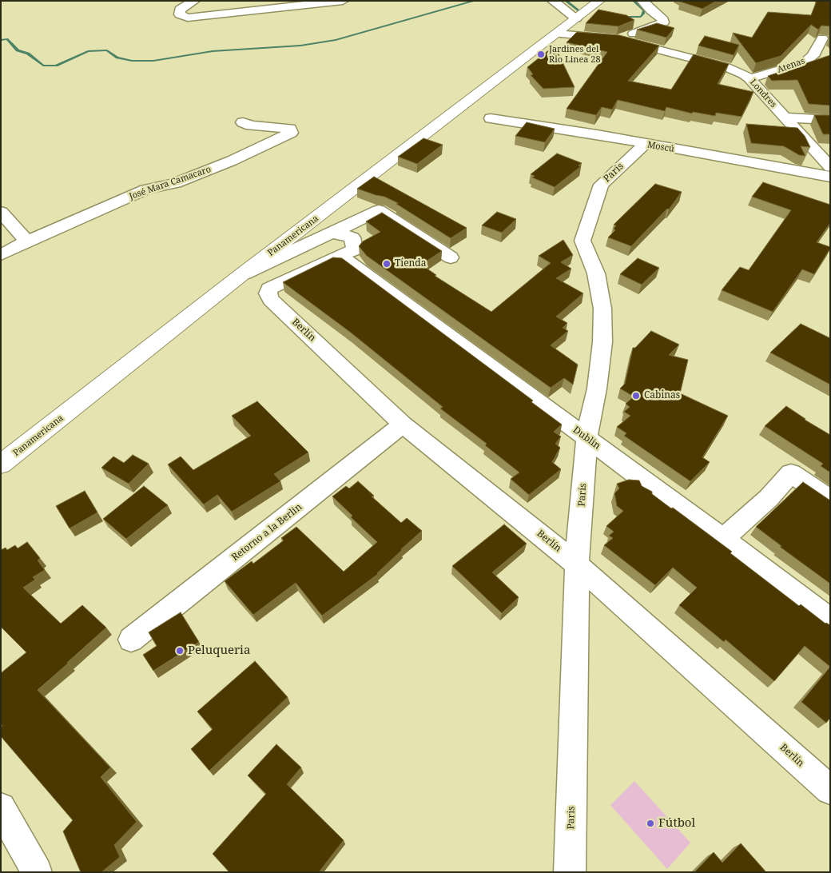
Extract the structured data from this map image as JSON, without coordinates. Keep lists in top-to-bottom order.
{
  "streets": {
    "main road": ["Panamericana"],
    "street": [
      "Atenas",
      "Londres",
      "Moscú",
      "Paris",
      "José Mara Camacaro",
      "Berlín",
      "Dublin",
      "Retorno a la Berlin"
    ]
  },
  "crossings": [
    ["Atenas", "Londres"],
    ["Londres", "Panamericana"],
    ["Moscú", "Paris"],
    ["Paris", "Berlín"],
    ["Paris", "Dublin"],
    ["Berlín", "Dublin"],
    ["Berlín", "Retorno a la Berlin"]
  ],
  "places": [
    "Jardines del Rio Linea 28",
    "Tienda",
    "Cabinas",
    "Peluqueria",
    "Fútbol"
  ]
}
